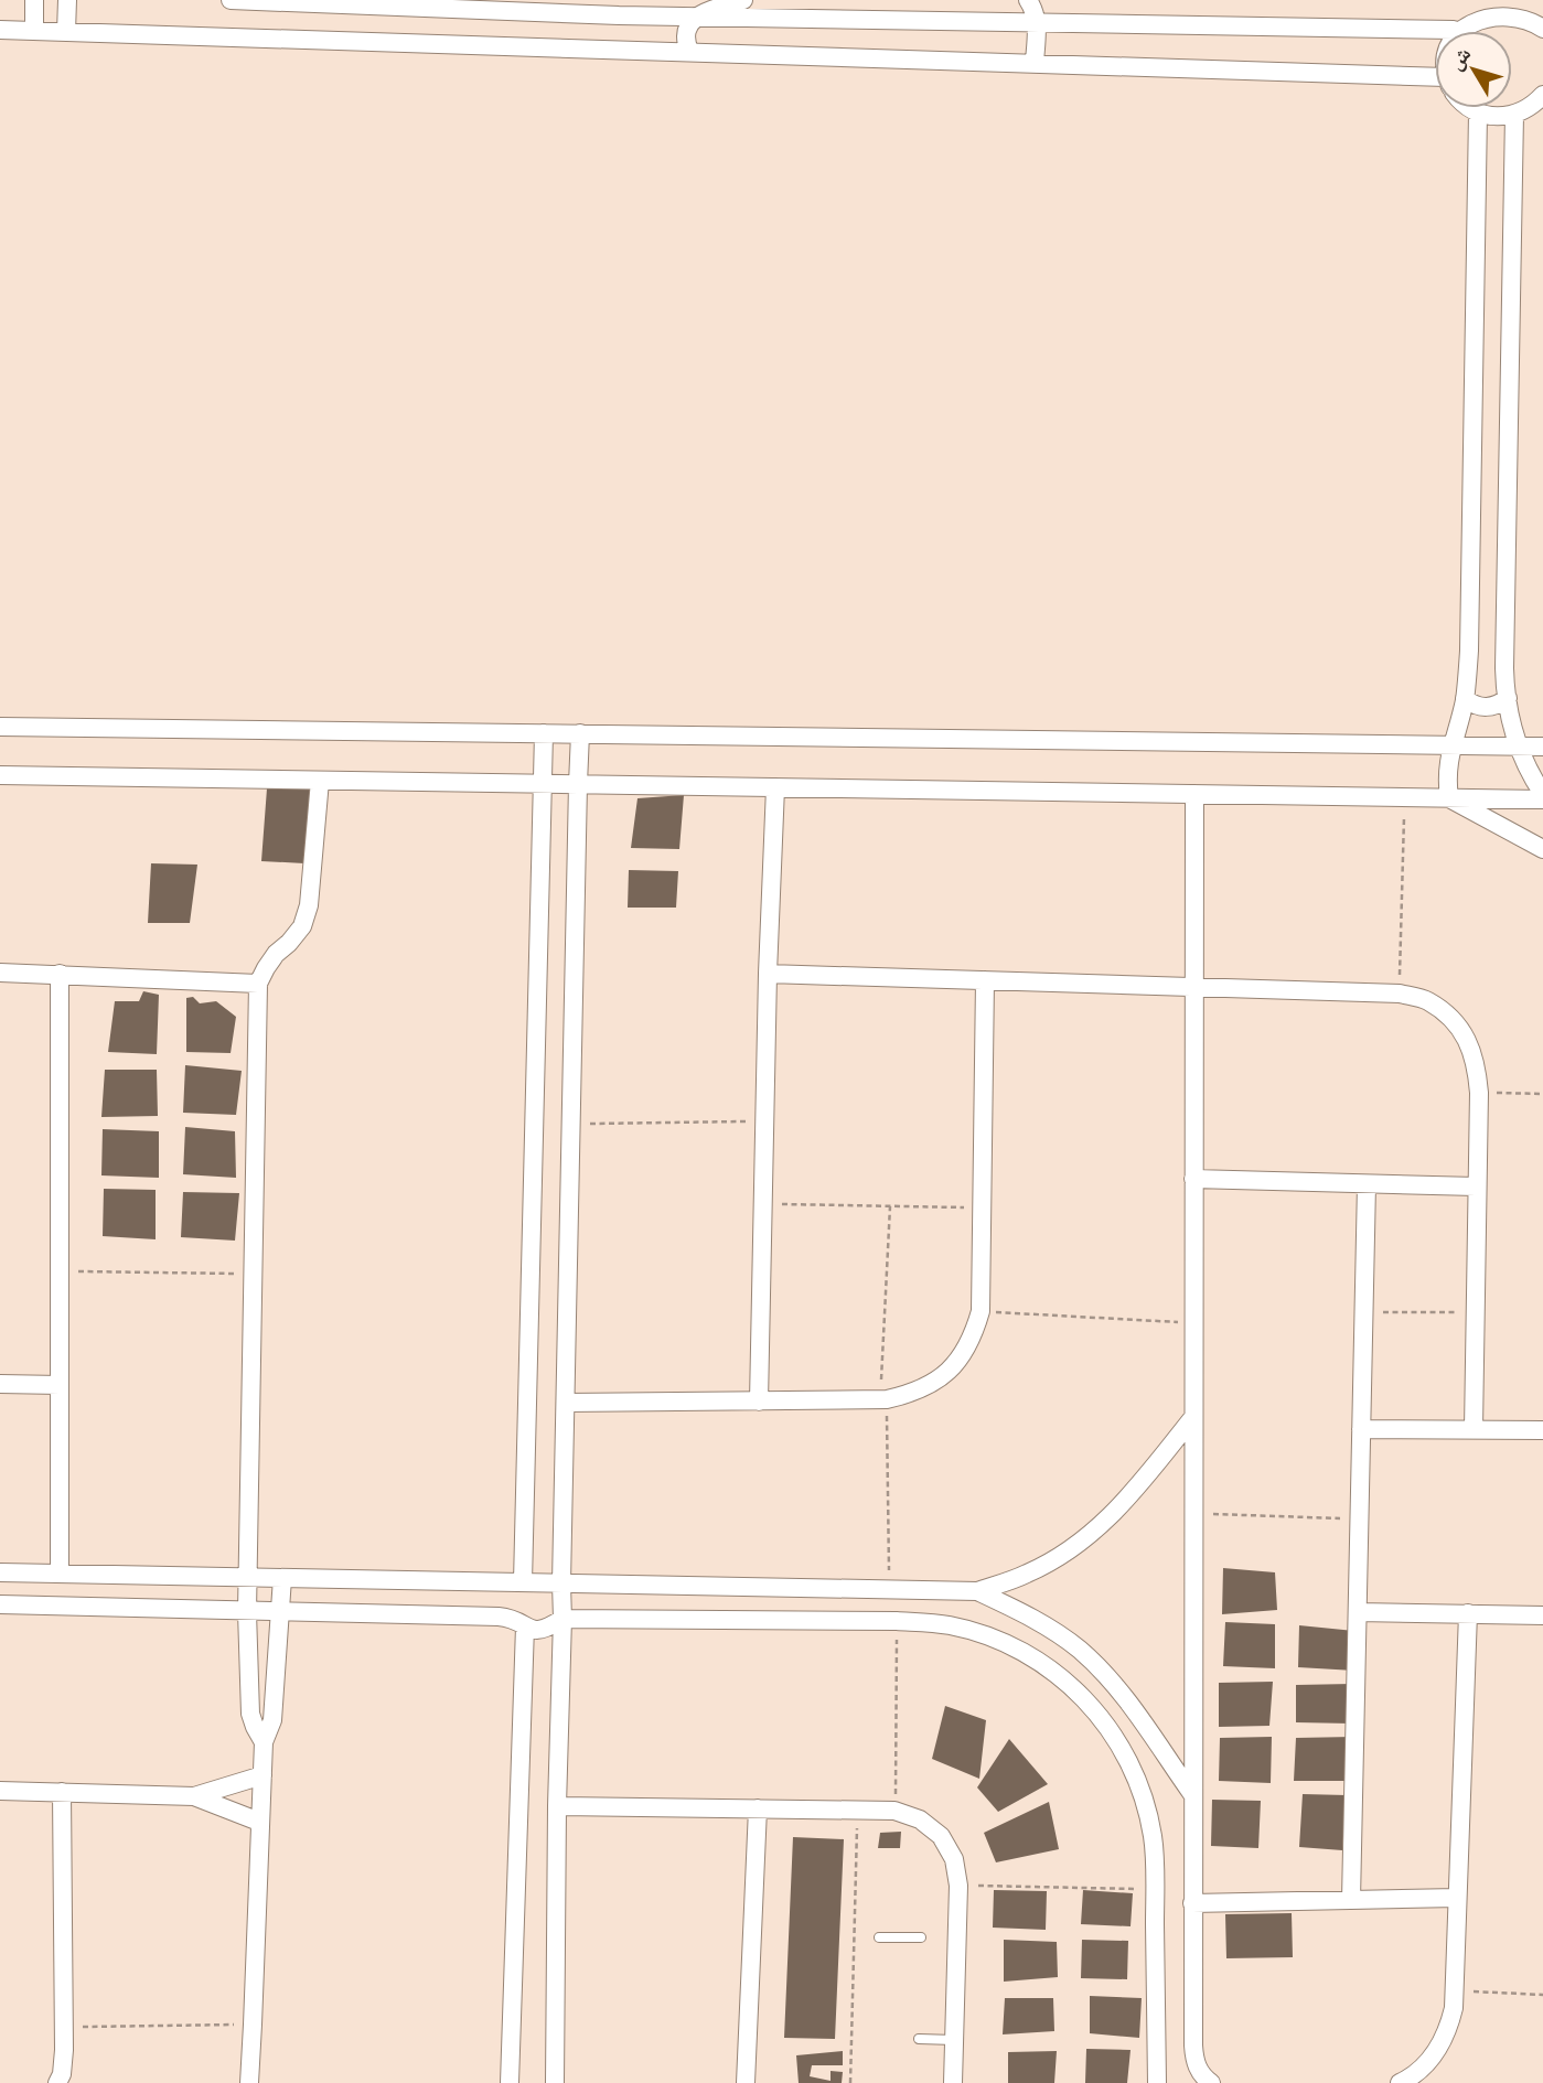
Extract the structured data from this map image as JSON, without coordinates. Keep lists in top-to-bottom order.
{
  "north": "top left"
}
